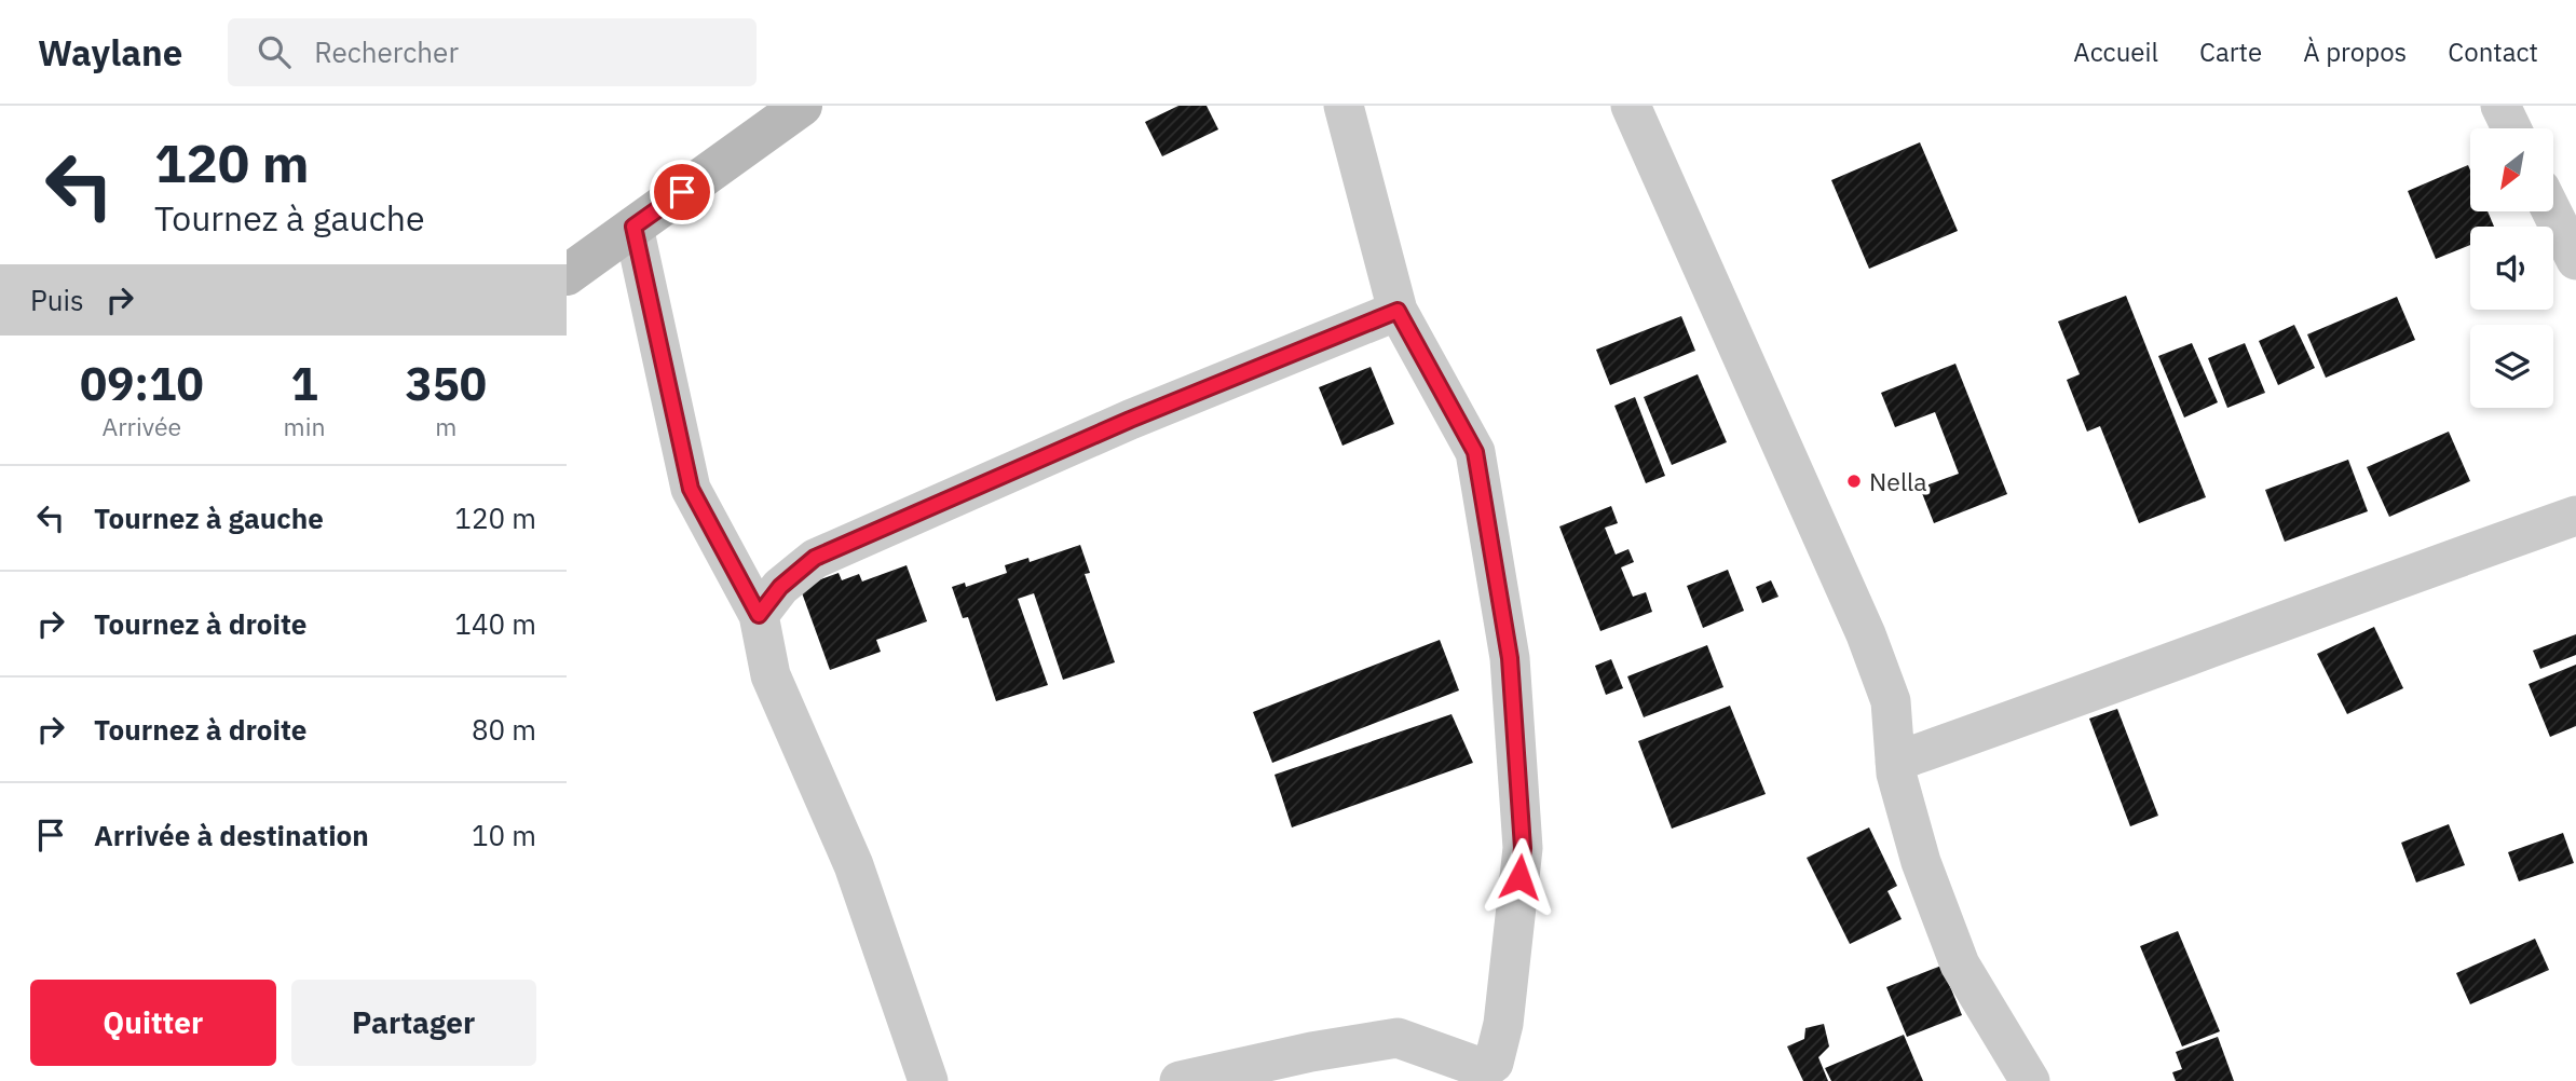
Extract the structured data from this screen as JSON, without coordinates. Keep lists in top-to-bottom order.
{
  "places": ["Nella"],
  "north": "bottom left",
  "page": {
    "header": "Waylane",
    "search": "Rechercher",
    "nav": [
      "Accueil",
      "Carte",
      "À propos",
      "Contact"
    ],
    "turn": ["120 m", "Tournez à gauche"],
    "then": "Puis",
    "eta": [
      "09:10",
      "Arrivée",
      "1",
      "min",
      "350",
      "m"
    ],
    "list": [
      {
        "name": "Tournez à gauche",
        "value": "120 m"
      },
      {
        "name": "Tournez à droite",
        "value": "140 m"
      },
      {
        "name": "Tournez à droite",
        "value": "80 m"
      },
      {
        "name": "Arrivée à destination",
        "value": "10 m"
      }
    ],
    "buttons": ["Quitter", "Partager"]
  }
}
